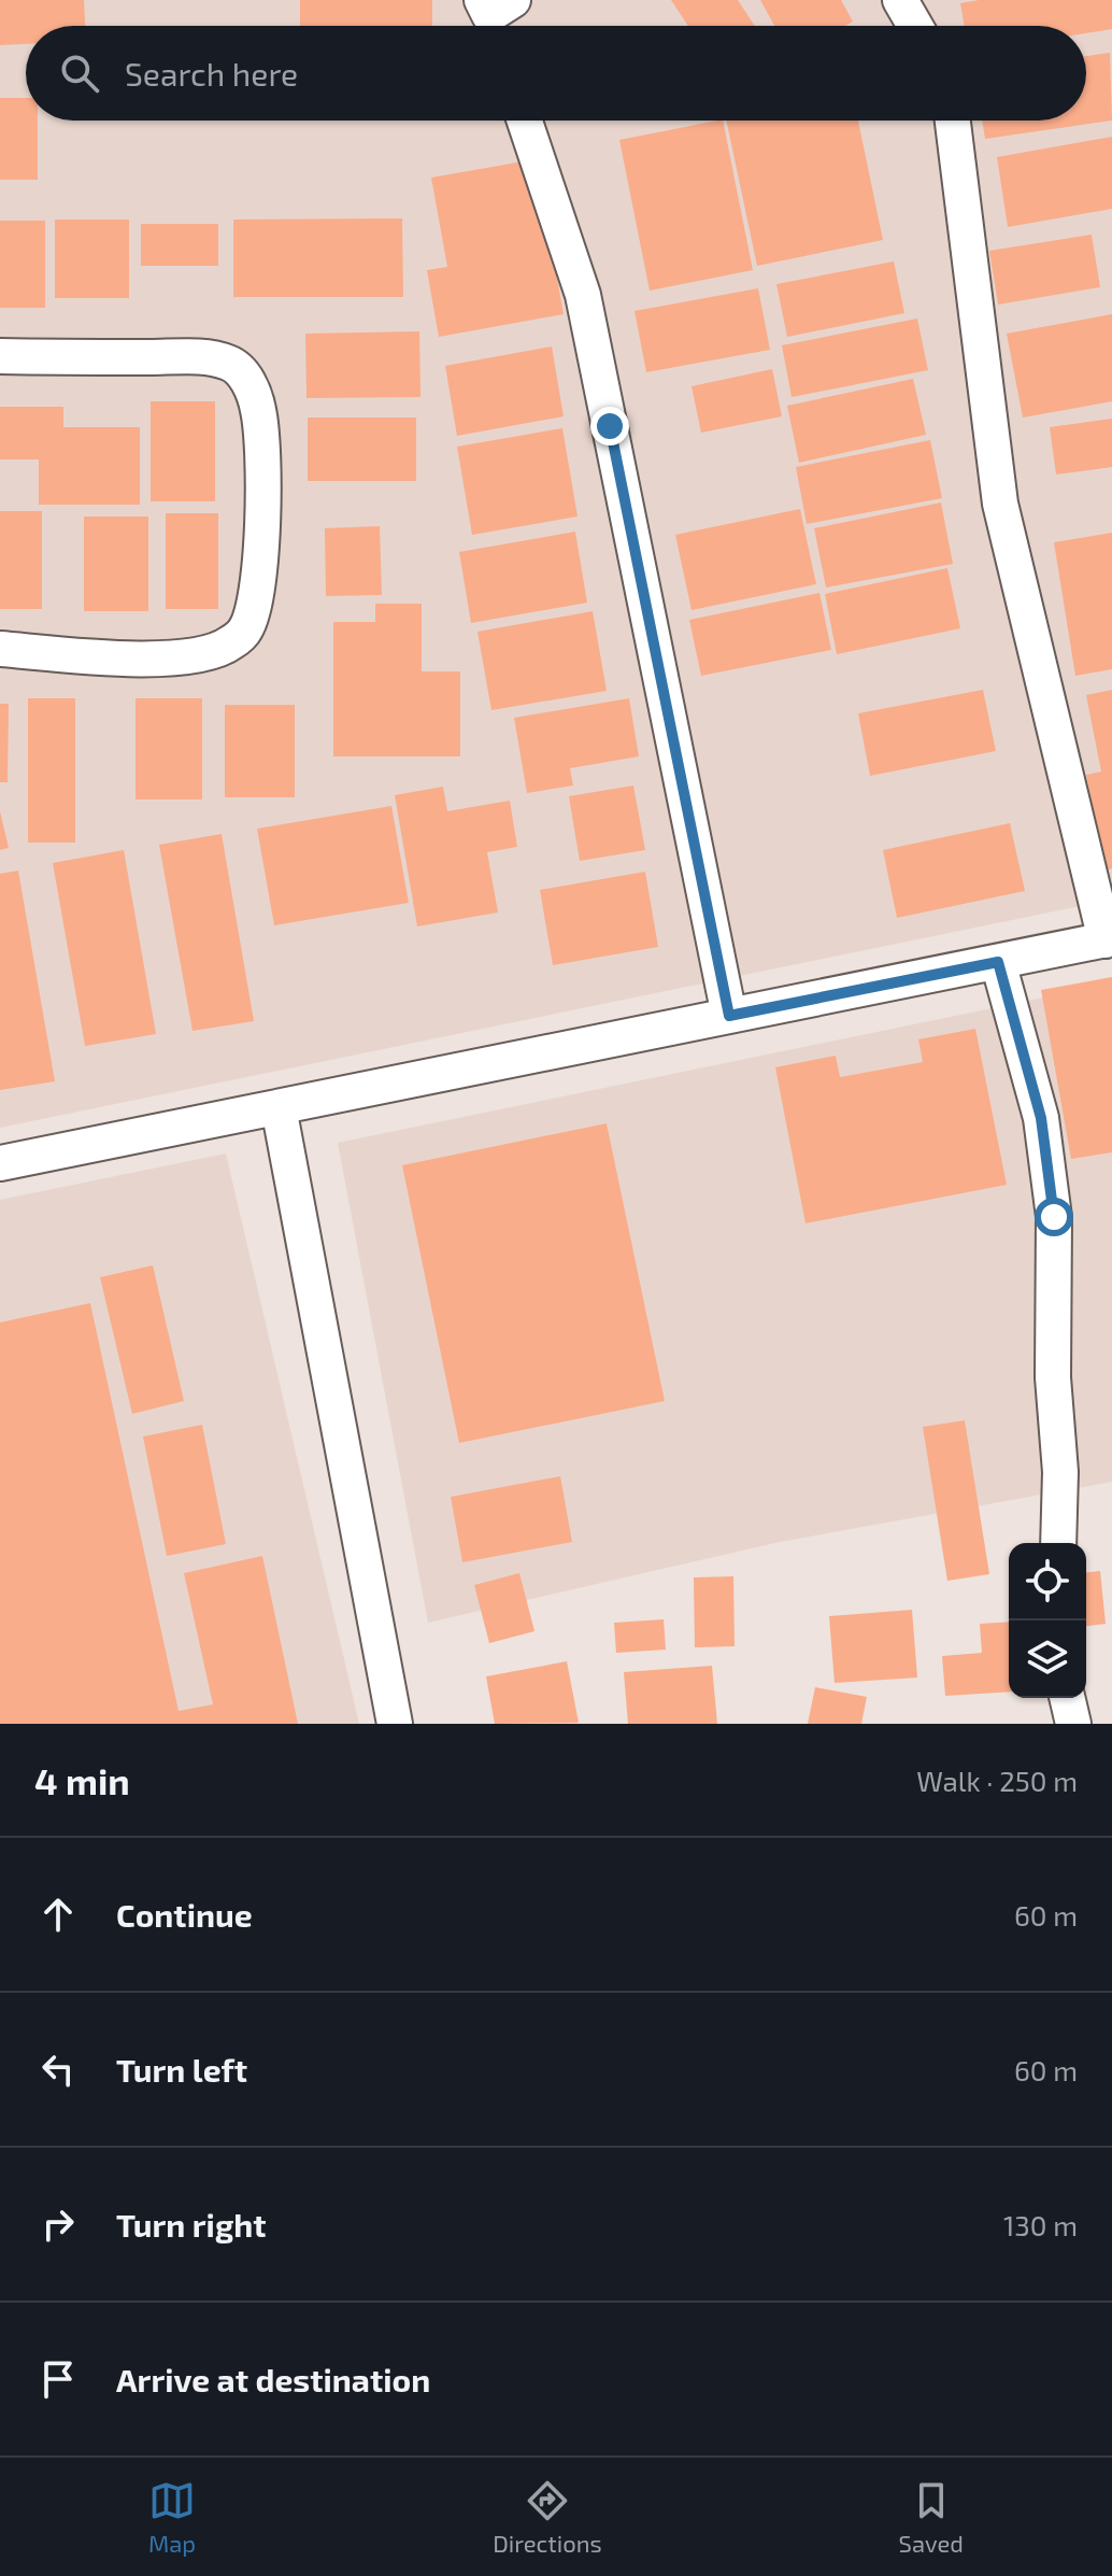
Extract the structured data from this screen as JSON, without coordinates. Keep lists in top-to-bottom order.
{
  "page": {
    "search": "Search here",
    "heading": ["4 min", "Walk · 250 m"],
    "list": [
      ["Continue", "60 m"],
      ["Turn left", "60 m"],
      ["Turn right", "130 m"],
      "Arrive at destination"
    ],
    "nav": ["Map", "Directions", "Saved"]
  }
}
